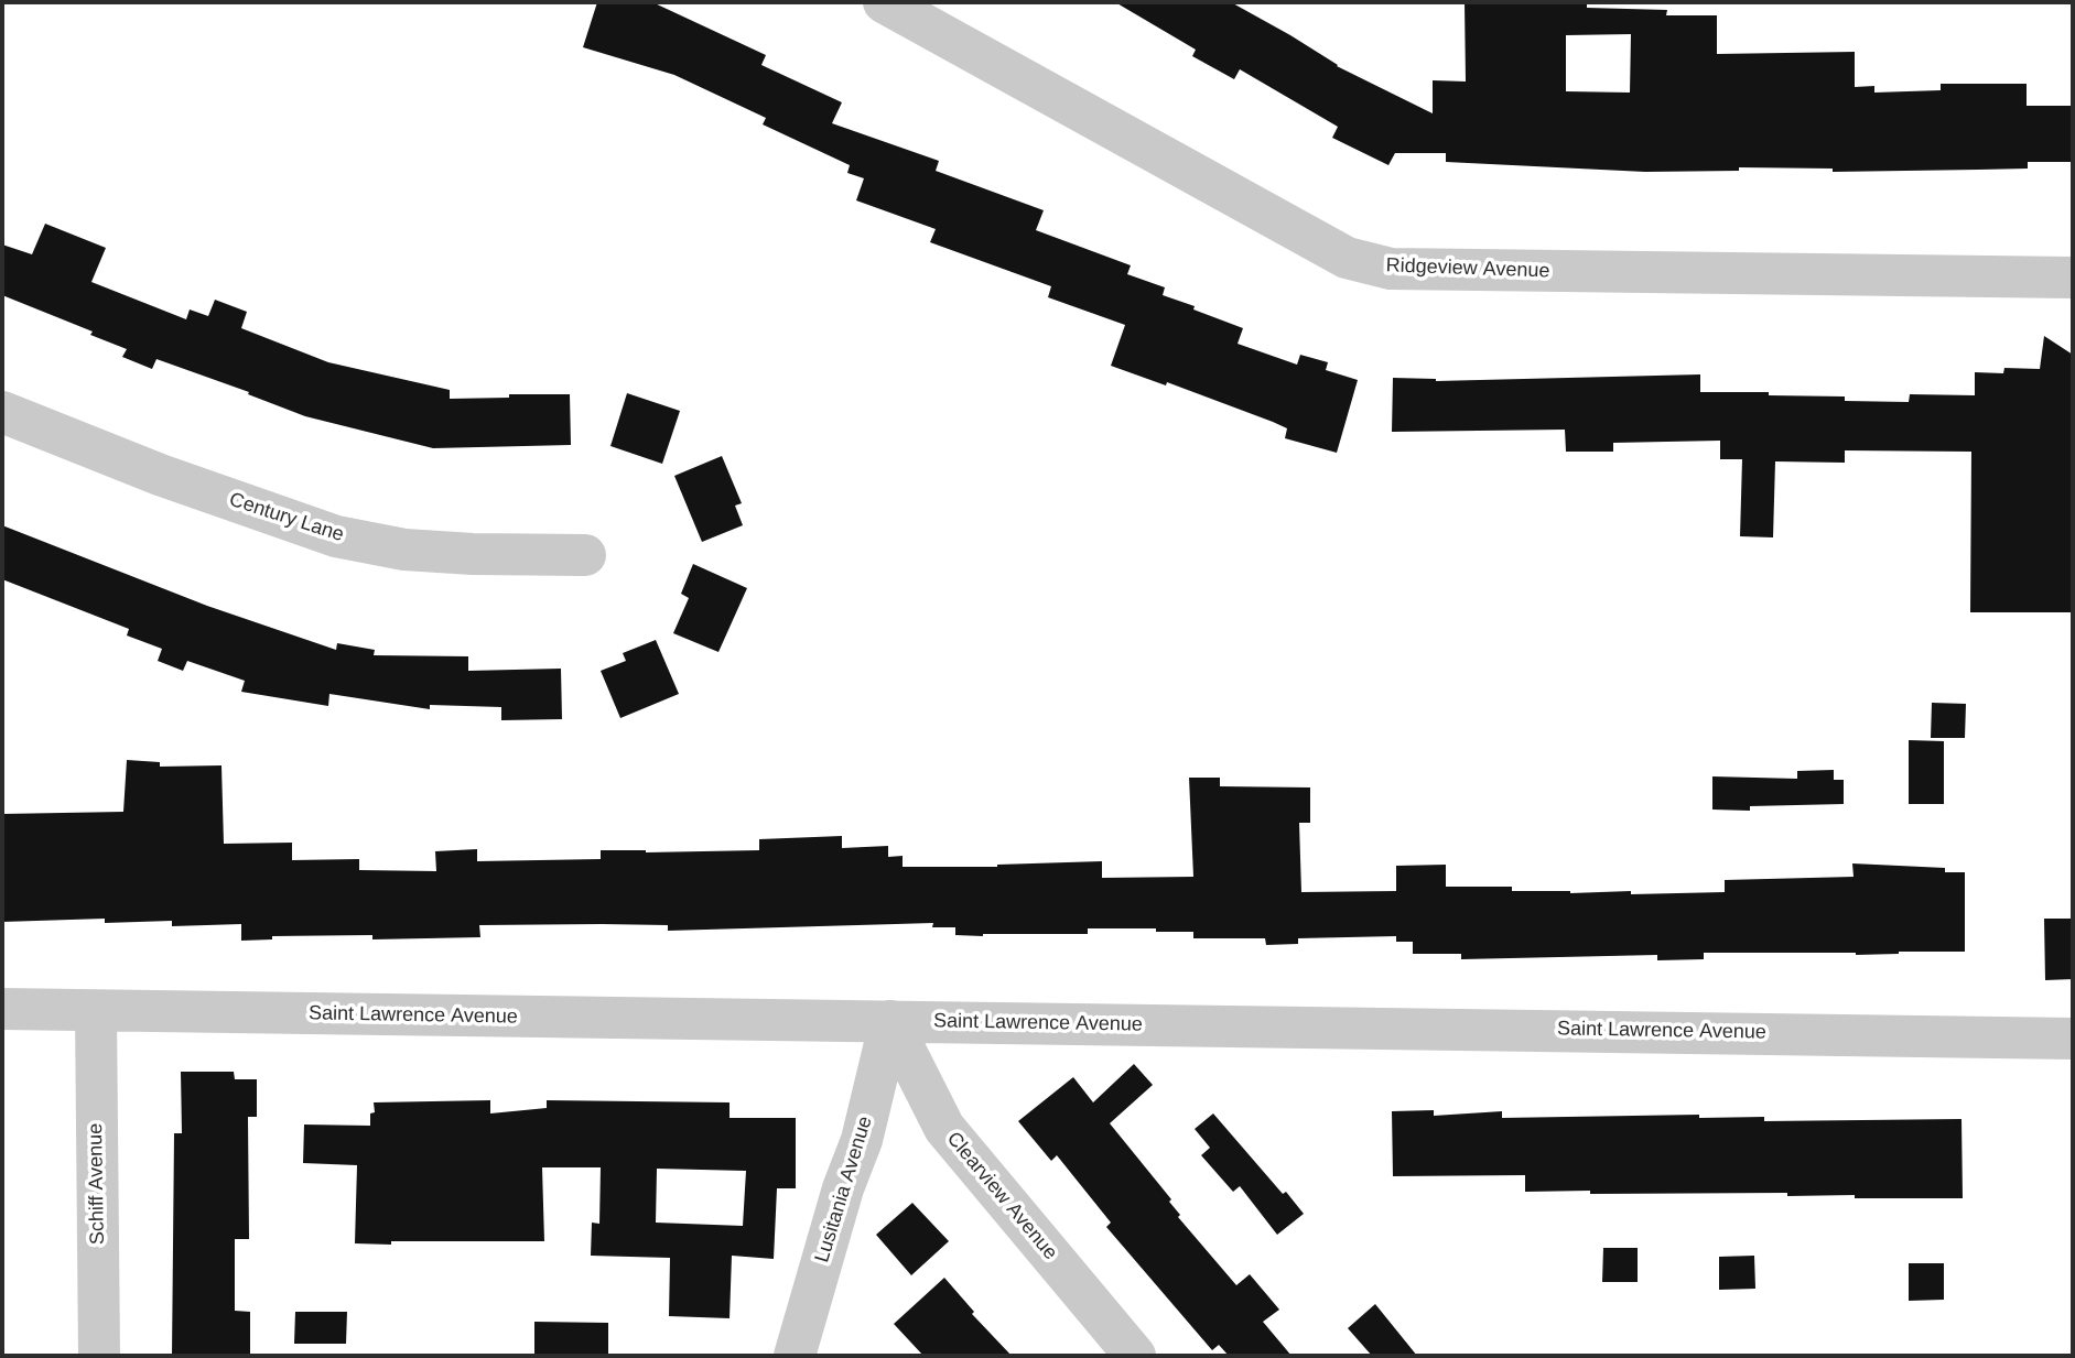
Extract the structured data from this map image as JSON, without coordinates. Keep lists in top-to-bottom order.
{
  "streets": {
    "street": [
      "Ridgeview Avenue",
      "Century Lane",
      "Saint Lawrence Avenue",
      "Schiff Avenue",
      "Lusitania Avenue",
      "Clearview Avenue"
    ]
  },
  "crossings": [
    ["Saint Lawrence Avenue", "Schiff Avenue"],
    ["Saint Lawrence Avenue", "Lusitania Avenue"],
    ["Saint Lawrence Avenue", "Clearview Avenue"],
    ["Lusitania Avenue", "Clearview Avenue"]
  ]
}
